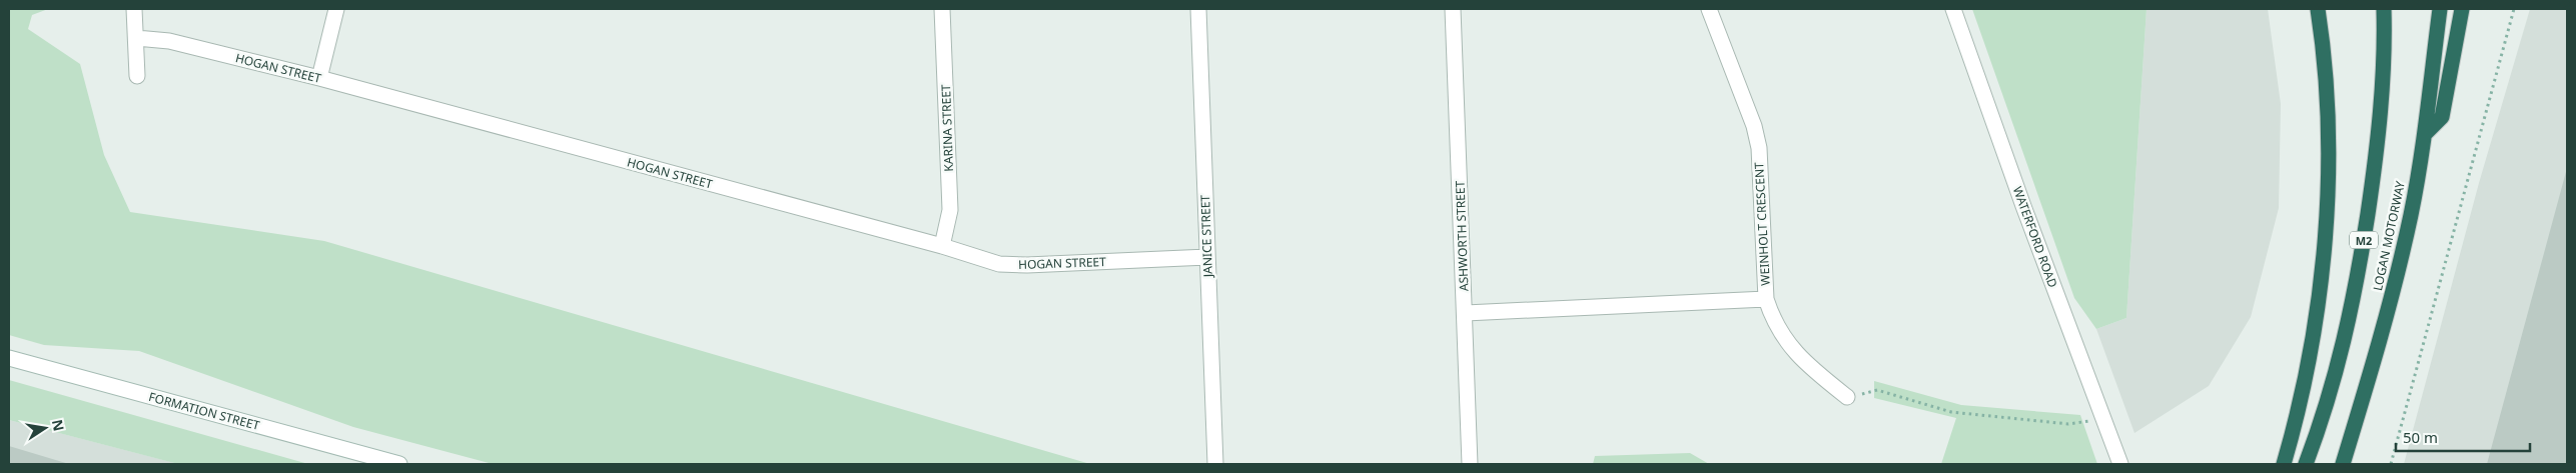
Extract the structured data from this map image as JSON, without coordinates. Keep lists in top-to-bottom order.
{
  "streets": {
    "highway": ["LOGAN MOTORWAY", "M2"],
    "street": [
      "HOGAN STREET",
      "KARINA STREET",
      "WEINHOLT CRESCENT",
      "JANICE STREET",
      "ASHWORTH STREET",
      "WATERFORD ROAD",
      "FORMATION STREET"
    ]
  },
  "crossings": [
    ["HOGAN STREET", "KARINA STREET"],
    ["HOGAN STREET", "JANICE STREET"],
    ["WEINHOLT CRESCENT", "ASHWORTH STREET"]
  ],
  "scale_bar": "50 m",
  "north": "right"
}
